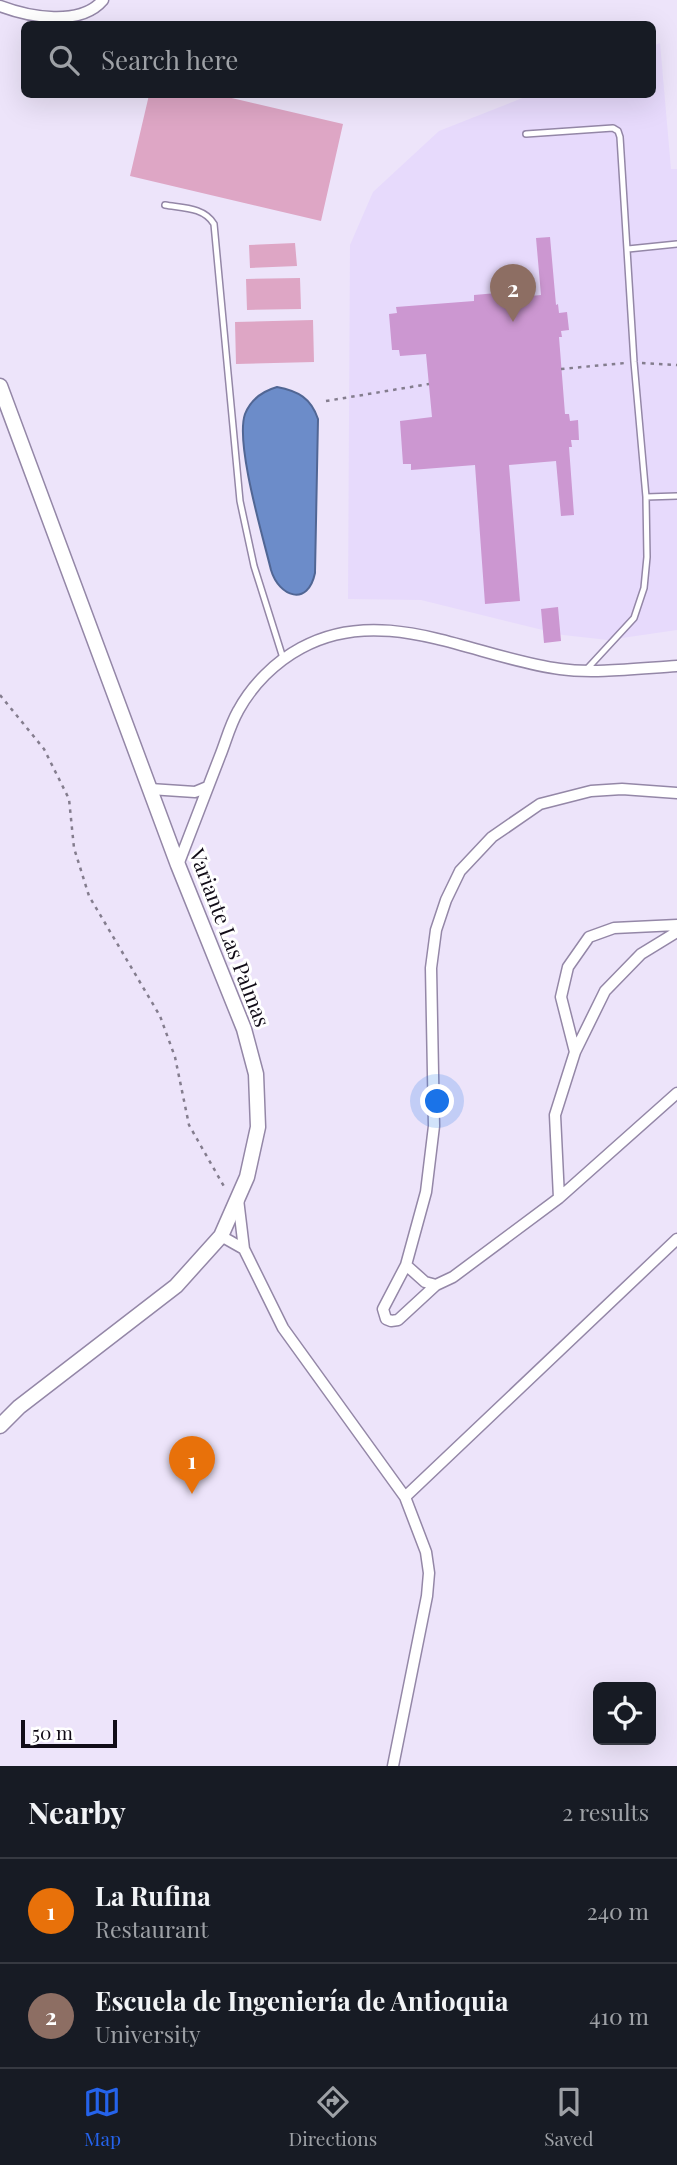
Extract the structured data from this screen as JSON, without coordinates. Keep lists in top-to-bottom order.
{
  "streets": {
    "main road": ["Variante Las Palmas"]
  },
  "scale_bar": "50 m",
  "page": {
    "search": "Search here",
    "pins": ["2", "1"],
    "scale": "50 m",
    "heading": ["Nearby", "2 results"],
    "list": [
      {
        "mark": "1",
        "name": "La Rufina",
        "note": "Restaurant",
        "value": "240 m"
      },
      {
        "mark": "2",
        "name": "Escuela de Ingeniería de Antioquia",
        "note": "University",
        "value": "410 m"
      }
    ],
    "nav": ["Map", "Directions", "Saved"]
  }
}
